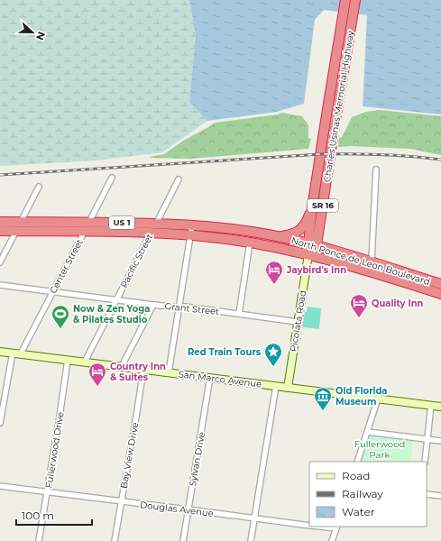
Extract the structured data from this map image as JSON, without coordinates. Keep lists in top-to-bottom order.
{
  "streets": {
    "highway": [
      "Charles Usinas Memorial Highway",
      "SR 16",
      "US 1",
      "North Ponce de Leon Boulevard"
    ],
    "main road": ["Picolata Road", "San Marco Avenue"],
    "street": [
      "Pacific Street",
      "Center Street",
      "Grant Street",
      "Fullerwood Drive",
      "Bay View Drive",
      "Sylvan Drive",
      "Douglas Avenue"
    ]
  },
  "crossings": [
    ["Charles Usinas Memorial Highway", "North Ponce de Leon Boulevard"],
    ["Pacific Street", "North Ponce de Leon Boulevard"],
    ["Pacific Street", "Grant Street"],
    ["Pacific Street", "San Marco Avenue"],
    ["North Ponce de Leon Boulevard", "Center Street"],
    ["North Ponce de Leon Boulevard", "Picolata Road"],
    ["Center Street", "Grant Street"],
    ["Center Street", "San Marco Avenue"],
    ["Grant Street", "Picolata Road"],
    ["Picolata Road", "San Marco Avenue"],
    ["San Marco Avenue", "Fullerwood Drive"],
    ["San Marco Avenue", "Bay View Drive"],
    ["San Marco Avenue", "Sylvan Drive"],
    ["Fullerwood Drive", "Douglas Avenue"],
    ["Bay View Drive", "Douglas Avenue"],
    ["Sylvan Drive", "Douglas Avenue"]
  ],
  "parks": ["Fullerwood Park"],
  "places": {
    "hotel": ["Jaybird's Inn", "Quality Inn", "Country Inn & Suites"],
    "sports": ["Now & Zen Yoga & Pilates Studio"],
    "place": ["Red Train Tours"],
    "museum": ["Old Florida Museum"]
  },
  "legend": ["Road", "Railway", "Water"],
  "scale_bar": "100 m",
  "north": "right"
}
